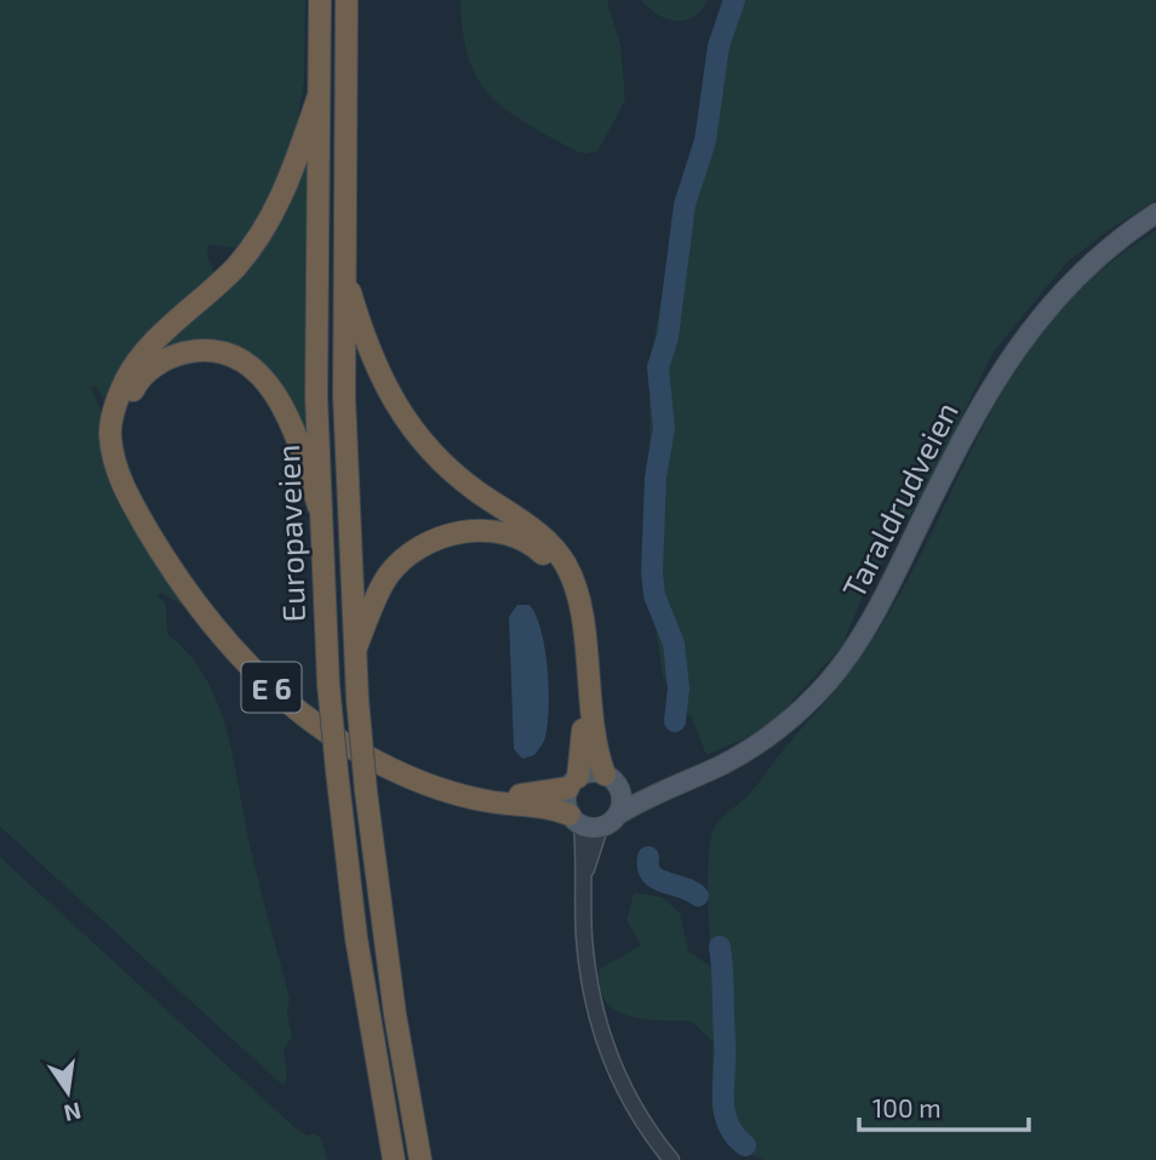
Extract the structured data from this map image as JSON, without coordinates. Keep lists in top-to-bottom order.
{
  "streets": {
    "highway": ["Europaveien", "E 6"],
    "main road": ["Taraldrudveien"]
  },
  "crossings": [
    ["Taraldrudveien", "E 6"],
    ["Europaveien", "E 6"]
  ],
  "scale_bar": "100 m",
  "north": "bottom"
}
